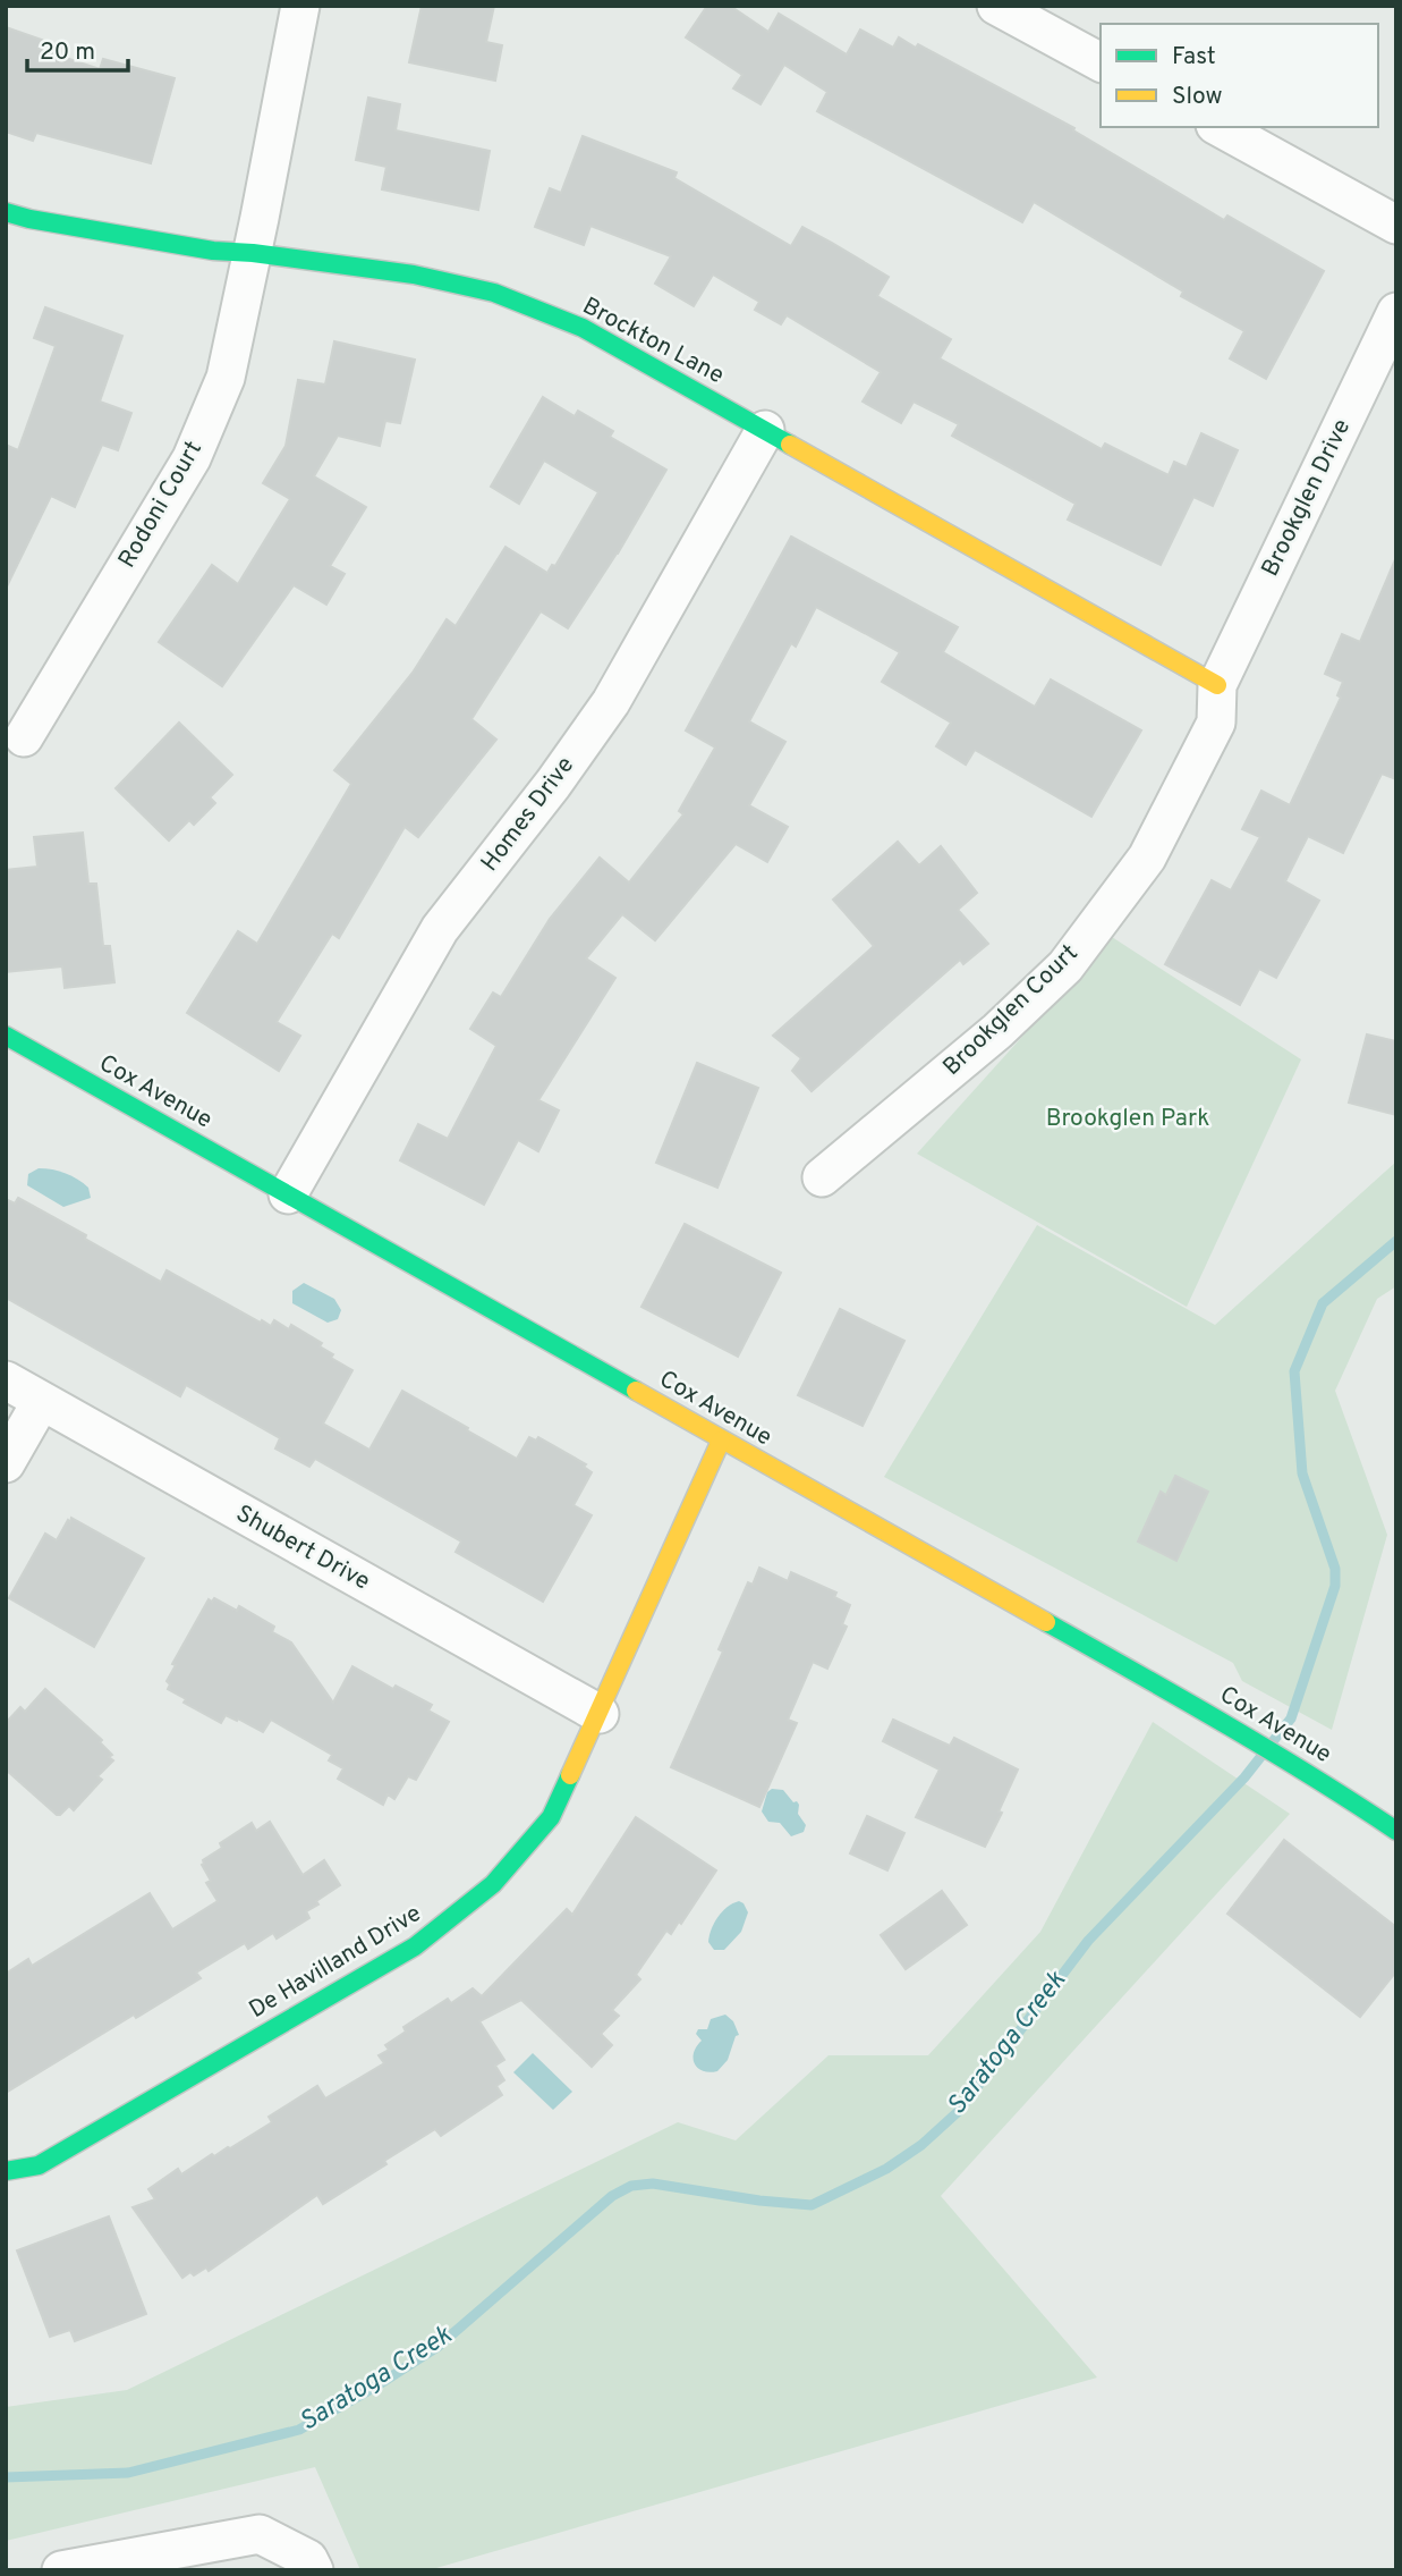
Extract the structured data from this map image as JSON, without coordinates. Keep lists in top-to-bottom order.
{
  "streets": {
    "street": [
      "Brockton Lane",
      "Brookglen Drive",
      "Rodoni Court",
      "Homes Drive",
      "Brookglen Court",
      "Cox Avenue",
      "Shubert Drive",
      "De Havilland Drive"
    ]
  },
  "crossings": [
    ["Brockton Lane", "Brookglen Drive"],
    ["Brockton Lane", "Rodoni Court"],
    ["Brockton Lane", "Homes Drive"],
    ["Brockton Lane", "Brookglen Court"],
    ["Brookglen Drive", "Brookglen Court"],
    ["Homes Drive", "Cox Avenue"],
    ["Cox Avenue", "De Havilland Drive"],
    ["Shubert Drive", "De Havilland Drive"]
  ],
  "water": ["Saratoga Creek"],
  "parks": ["Brookglen Park"],
  "legend": ["Fast", "Slow"],
  "scale_bar": "20 m"
}
